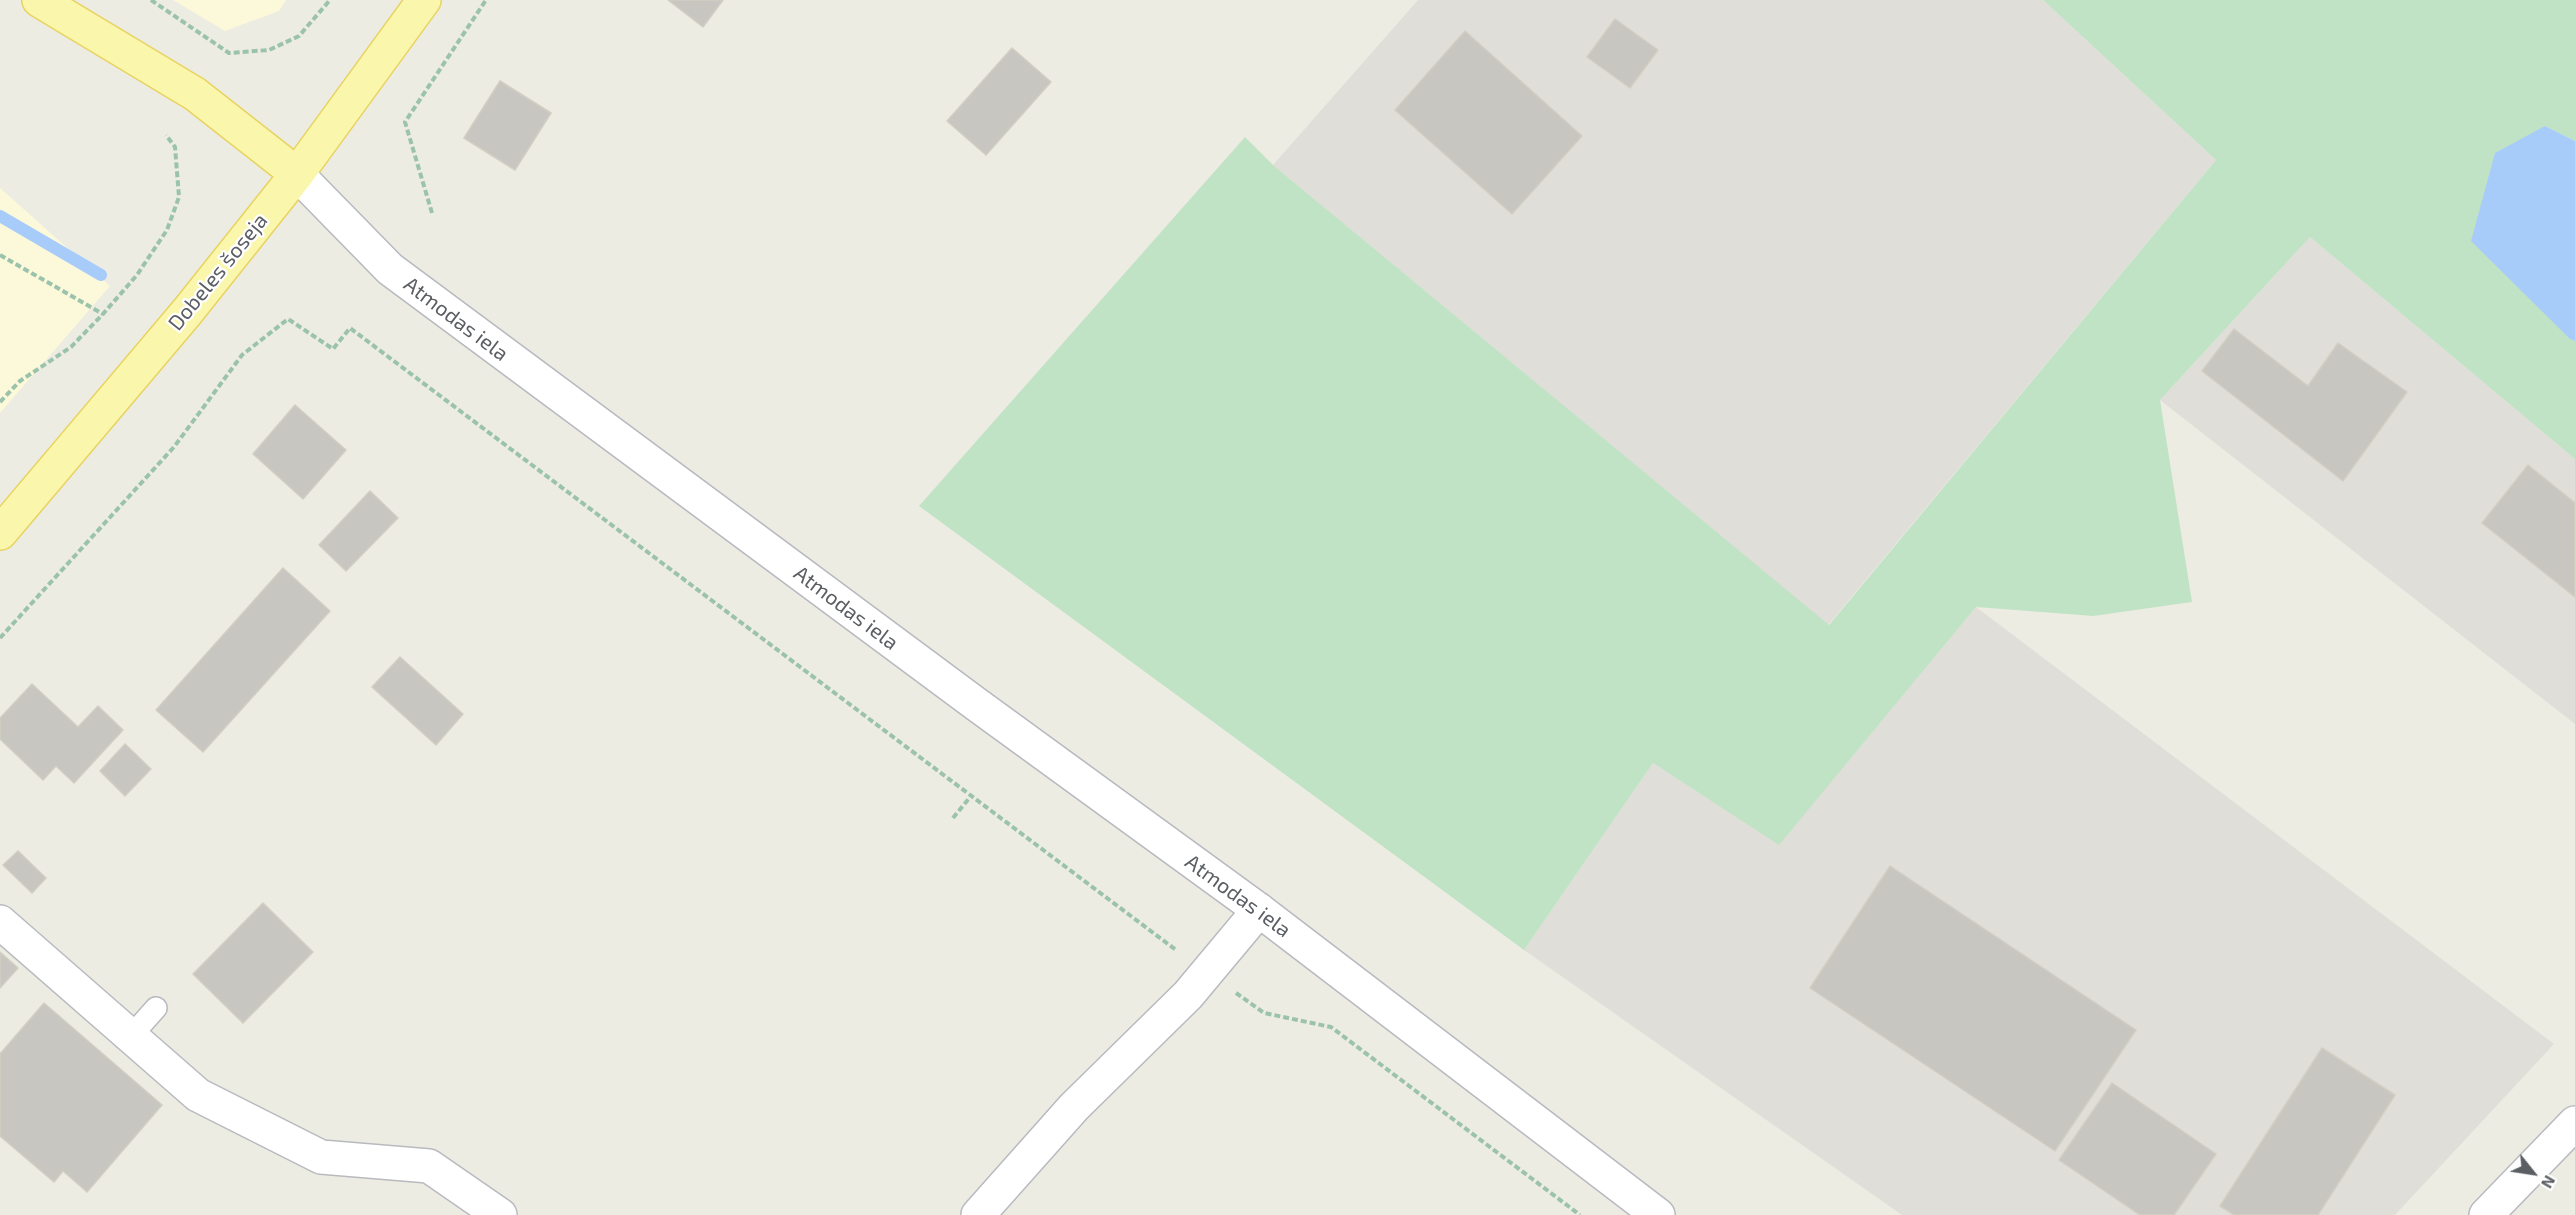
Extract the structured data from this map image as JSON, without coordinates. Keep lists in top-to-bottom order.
{
  "streets": {
    "main road": ["Dobeles šoseja", "Atmodas iela"]
  },
  "crossings": [
    ["Dobeles šoseja", "Atmodas iela"]
  ],
  "north": "bottom right"
}
